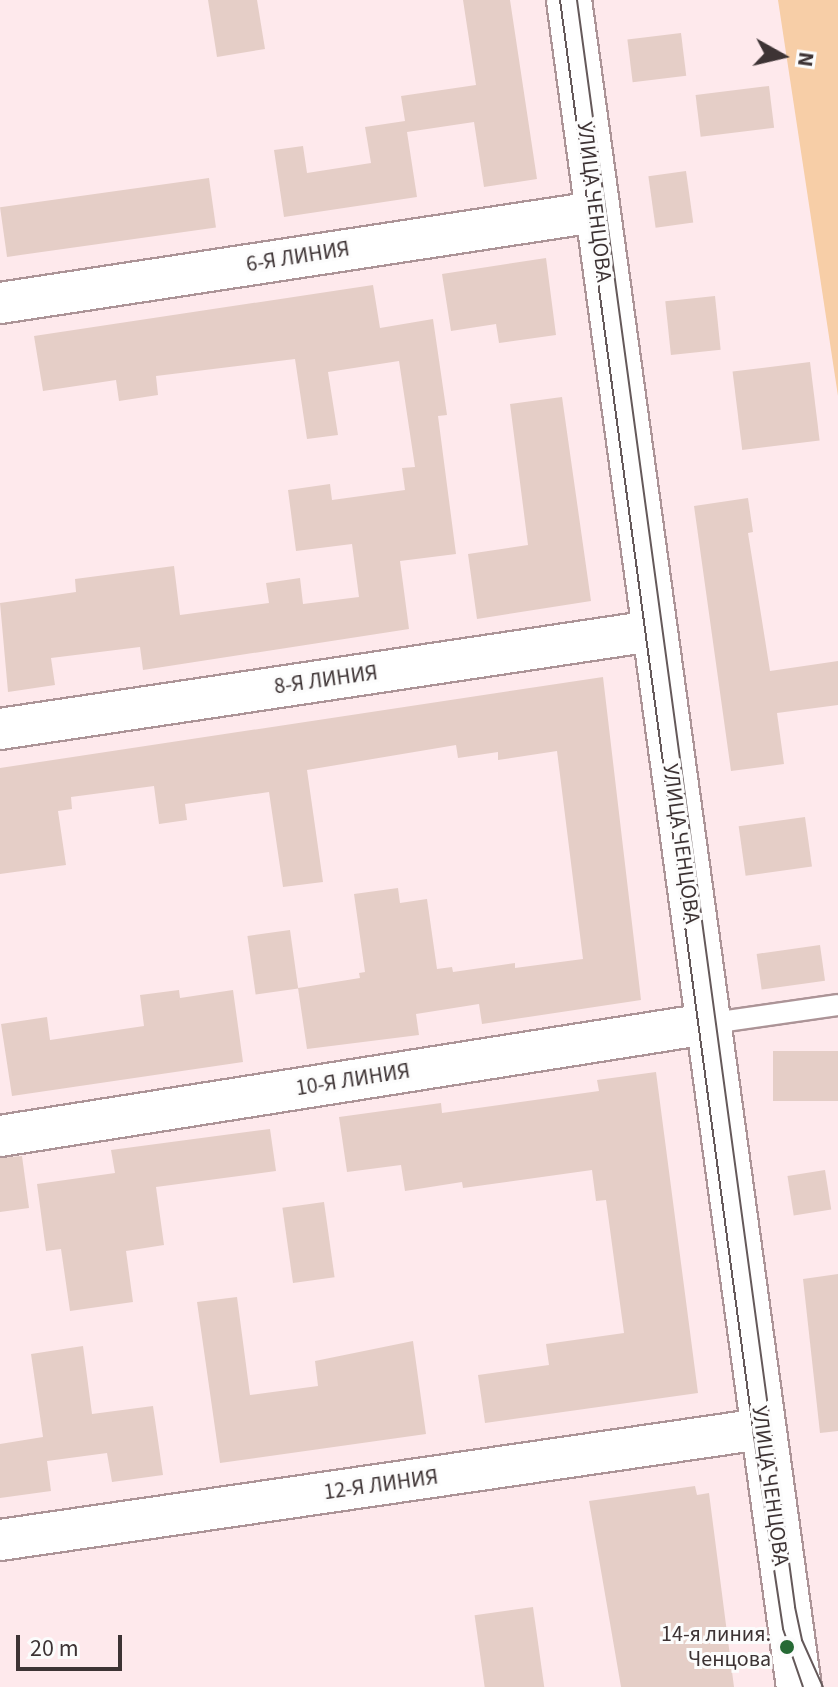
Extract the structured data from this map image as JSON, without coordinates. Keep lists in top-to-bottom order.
{
  "streets": {
    "street": [
      "УЛИЦА ЧЕНЦОВА",
      "6-Я ЛИНИЯ",
      "8-Я ЛИНИЯ",
      "10-Я ЛИНИЯ",
      "12-Я ЛИНИЯ"
    ]
  },
  "crossings": [
    ["УЛИЦА ЧЕНЦОВА", "6-Я ЛИНИЯ"],
    ["УЛИЦА ЧЕНЦОВА", "8-Я ЛИНИЯ"],
    ["УЛИЦА ЧЕНЦОВА", "10-Я ЛИНИЯ"],
    ["УЛИЦА ЧЕНЦОВА", "12-Я ЛИНИЯ"]
  ],
  "places": ["14-я линия. Ченцова"],
  "scale_bar": "20 m",
  "north": "right"
}
